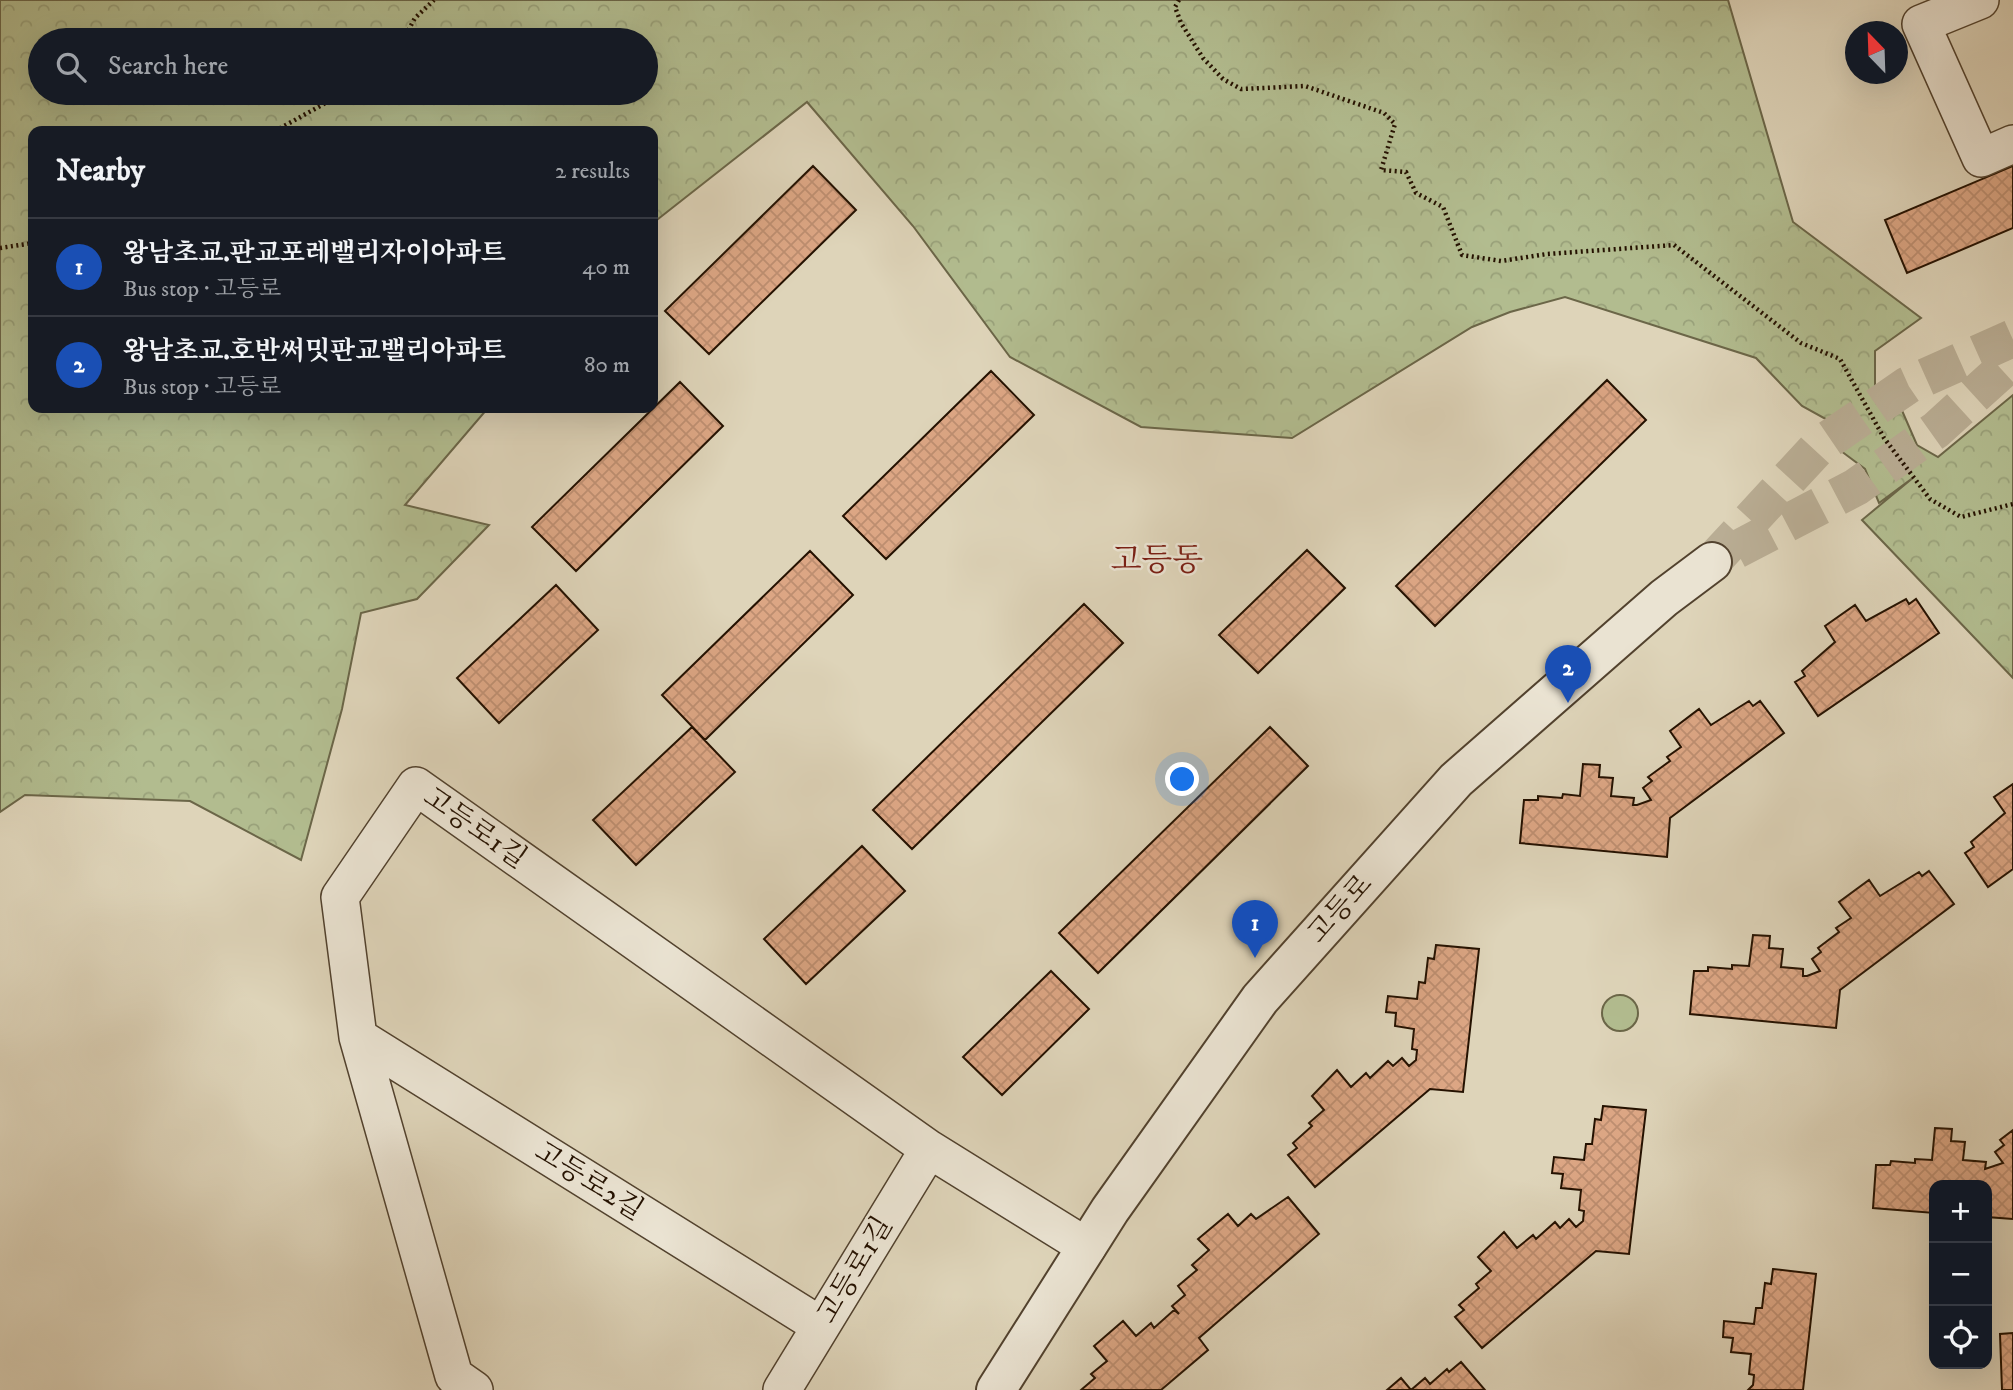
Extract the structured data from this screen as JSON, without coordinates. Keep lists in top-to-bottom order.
{
  "streets": {
    "street": ["고등로1길", "고등로", "고등로2길"]
  },
  "crossings": [
    ["고등로1길", "고등로"],
    ["고등로1길", "고등로2길"]
  ],
  "districts": ["고등동"],
  "north": "top left",
  "page": {
    "search": "Search here",
    "heading": ["Nearby", "2 results"],
    "list": [
      {
        "mark": "1",
        "name": "왕남초교.판교포레밸리자이아파트",
        "note": "Bus stop · 고등로",
        "value": "40 m"
      },
      {
        "mark": "2",
        "name": "왕남초교.호반써밋판교밸리아파트",
        "note": "Bus stop · 고등로",
        "value": "80 m"
      }
    ],
    "pins": ["2", "1"],
    "map_buttons": ["+", "−"]
  }
}
